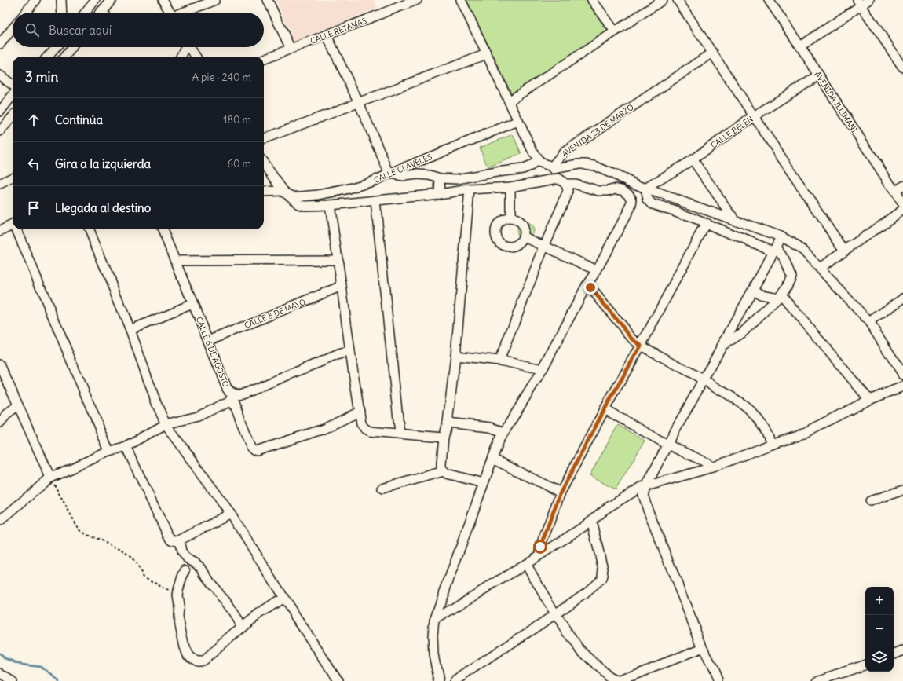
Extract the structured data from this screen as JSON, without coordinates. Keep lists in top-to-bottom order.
{
  "streets": {
    "street": [
      "CALLE RETAMAS",
      "AVENIDA ILLIMANI",
      "AVENIDA 23 DE MARZO",
      "CALLE BELÉN",
      "CALLE CLAVELES",
      "CALLE 3 DE MAYO",
      "CALLE 6 DE AGOSTO"
    ]
  },
  "crossings": [
    ["AVENIDA ILLIMANI", "CALLE BELÉN"],
    ["CALLE 3 DE MAYO", "CALLE 6 DE AGOSTO"]
  ],
  "page": {
    "search": "Buscar aquí",
    "heading": ["3 min", "A pie · 240 m"],
    "list": [
      ["Continúa", "180 m"],
      ["Gira a la izquierda", "60 m"],
      "Llegada al destino"
    ],
    "map_buttons": ["+", "−"]
  }
}
